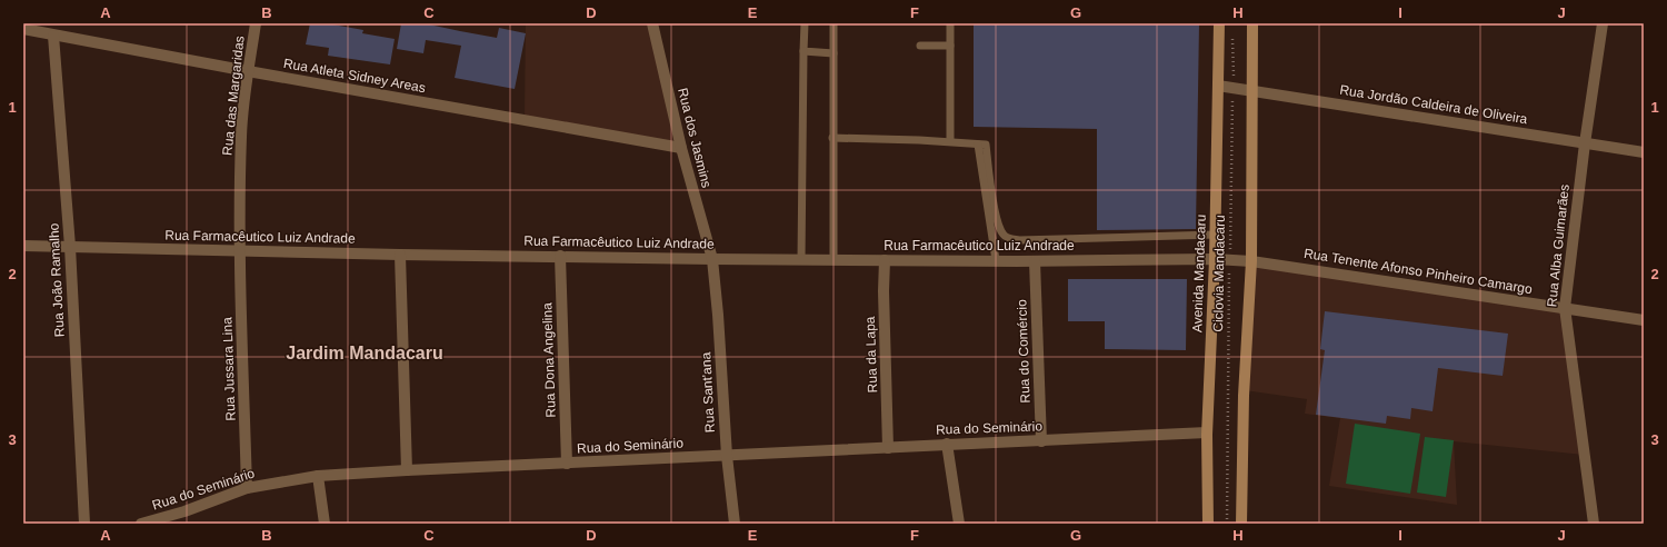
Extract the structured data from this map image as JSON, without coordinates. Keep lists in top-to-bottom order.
{
  "streets": {
    "main road": ["Avenida Mandacaru"],
    "street": [
      "Rua Atleta Sidney Areas",
      "Rua das Margaridas",
      "Rua Jordão Caldeira de Oliveira",
      "Rua dos Jasmins",
      "Rua Farmacêutico Luiz Andrade",
      "Rua Alba Guimarães",
      "Rua Tenente Afonso Pinheiro Camargo",
      "Rua João Ramalho",
      "Rua do Comércio",
      "Rua da Lapa",
      "Rua Dona Angelina",
      "Rua Jussara Lina",
      "Rua Sant'ana",
      "Rua do Seminário"
    ],
    "path": ["Ciclovia Mandacaru"]
  },
  "crossings": [
    ["Rua Atleta Sidney Areas", "Rua das Margaridas"],
    ["Rua Atleta Sidney Areas", "Rua dos Jasmins"],
    ["Rua Atleta Sidney Areas", "Rua João Ramalho"],
    ["Rua das Margaridas", "Rua Farmacêutico Luiz Andrade"],
    ["Rua das Margaridas", "Rua Jussara Lina"],
    ["Rua Jordão Caldeira de Oliveira", "Rua Alba Guimarães"],
    ["Rua Jordão Caldeira de Oliveira", "Avenida Mandacaru"],
    ["Rua Jordão Caldeira de Oliveira", "Ciclovia Mandacaru"],
    ["Rua dos Jasmins", "Rua Farmacêutico Luiz Andrade"],
    ["Rua dos Jasmins", "Rua Sant'ana"],
    ["Rua Farmacêutico Luiz Andrade", "Rua Tenente Afonso Pinheiro Camargo"],
    ["Rua Farmacêutico Luiz Andrade", "Avenida Mandacaru"],
    ["Rua Farmacêutico Luiz Andrade", "Rua João Ramalho"],
    ["Rua Farmacêutico Luiz Andrade", "Rua do Comércio"],
    ["Rua Farmacêutico Luiz Andrade", "Rua da Lapa"],
    ["Rua Farmacêutico Luiz Andrade", "Rua Dona Angelina"],
    ["Rua Farmacêutico Luiz Andrade", "Rua Jussara Lina"],
    ["Rua Farmacêutico Luiz Andrade", "Rua Sant'ana"],
    ["Rua Alba Guimarães", "Rua Tenente Afonso Pinheiro Camargo"],
    ["Rua Tenente Afonso Pinheiro Camargo", "Avenida Mandacaru"],
    ["Rua Tenente Afonso Pinheiro Camargo", "Ciclovia Mandacaru"],
    ["Avenida Mandacaru", "Rua do Seminário"],
    ["Rua do Comércio", "Rua do Seminário"],
    ["Rua da Lapa", "Rua do Seminário"],
    ["Rua Dona Angelina", "Rua do Seminário"],
    ["Rua Jussara Lina", "Rua do Seminário"],
    ["Rua Sant'ana", "Rua do Seminário"]
  ],
  "districts": ["Jardim Mandacaru"],
  "grid": {
    "columns": [
      "A",
      "B",
      "C",
      "D",
      "E",
      "F",
      "G",
      "H",
      "I",
      "J"
    ],
    "rows": ["1", "2", "3"]
  }
}
